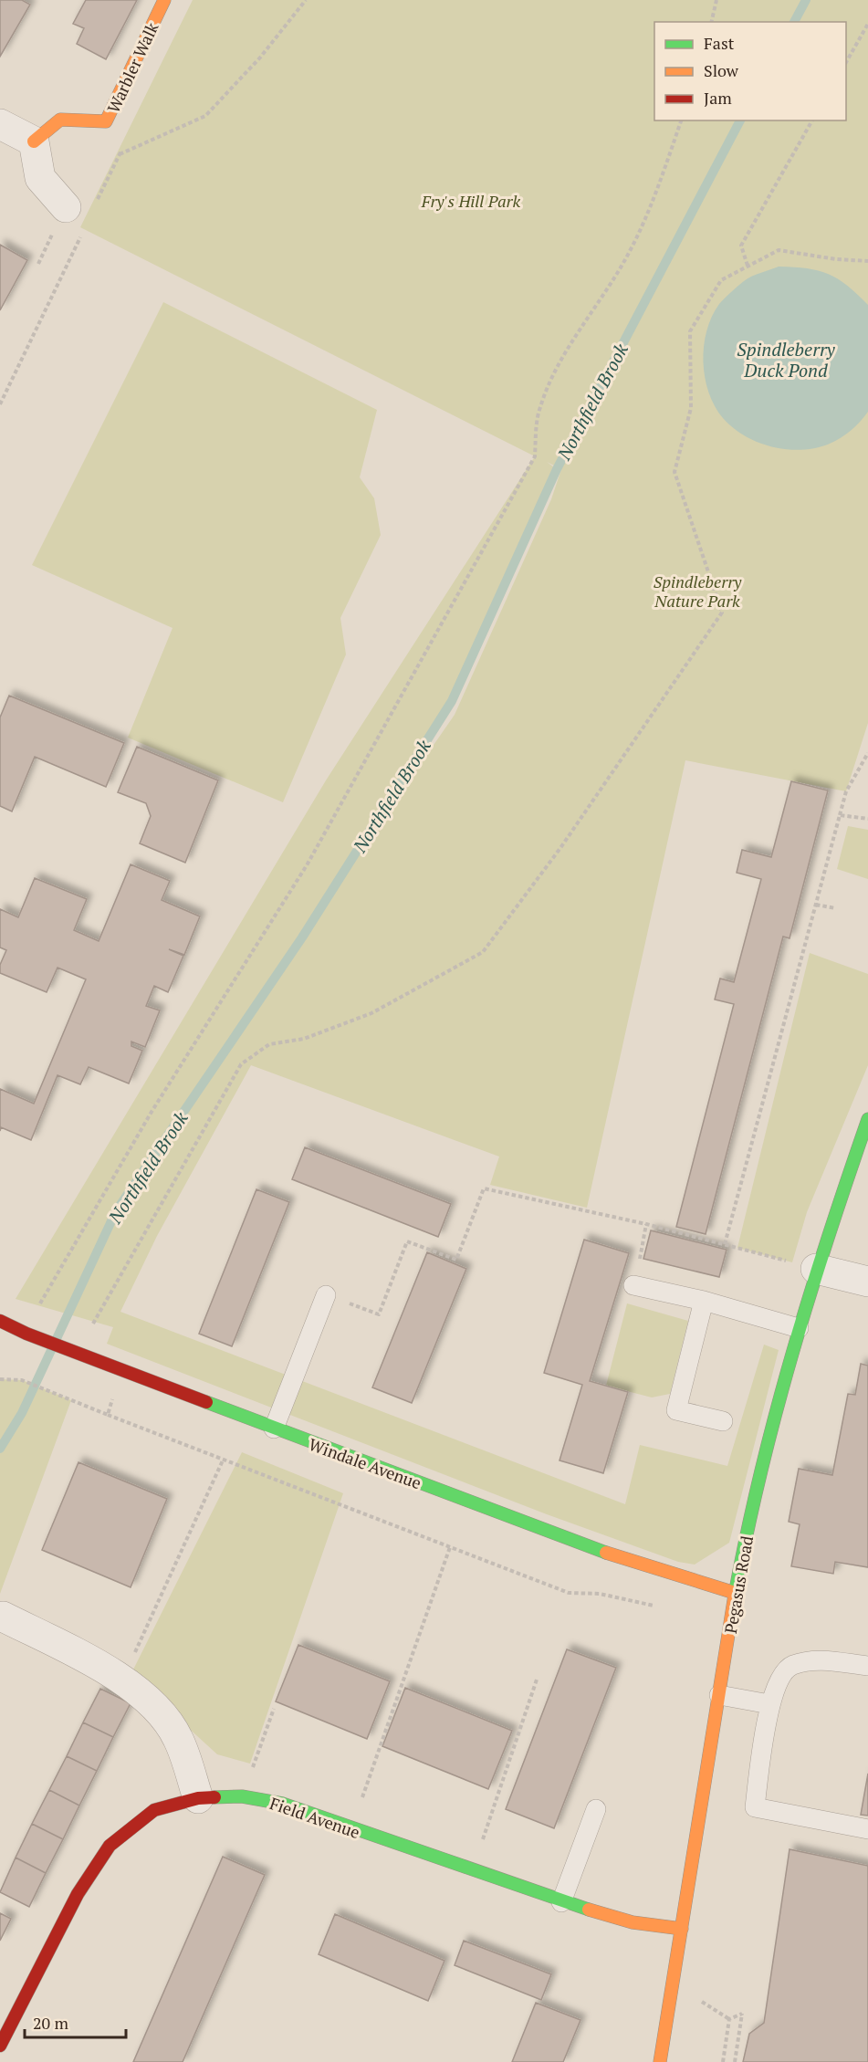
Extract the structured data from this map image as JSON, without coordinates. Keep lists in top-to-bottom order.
{
  "streets": {
    "street": [
      "Warbler Walk",
      "Windale Avenue",
      "Pegasus Road",
      "Field Avenue"
    ]
  },
  "crossings": [
    ["Windale Avenue", "Pegasus Road"],
    ["Pegasus Road", "Field Avenue"]
  ],
  "water": ["Spindleberry Duck Pond", "Northfield Brook"],
  "parks": ["Fry's Hill Park", "Spindleberry Nature Park"],
  "legend": ["Fast", "Slow", "Jam"],
  "scale_bar": "20 m"
}
